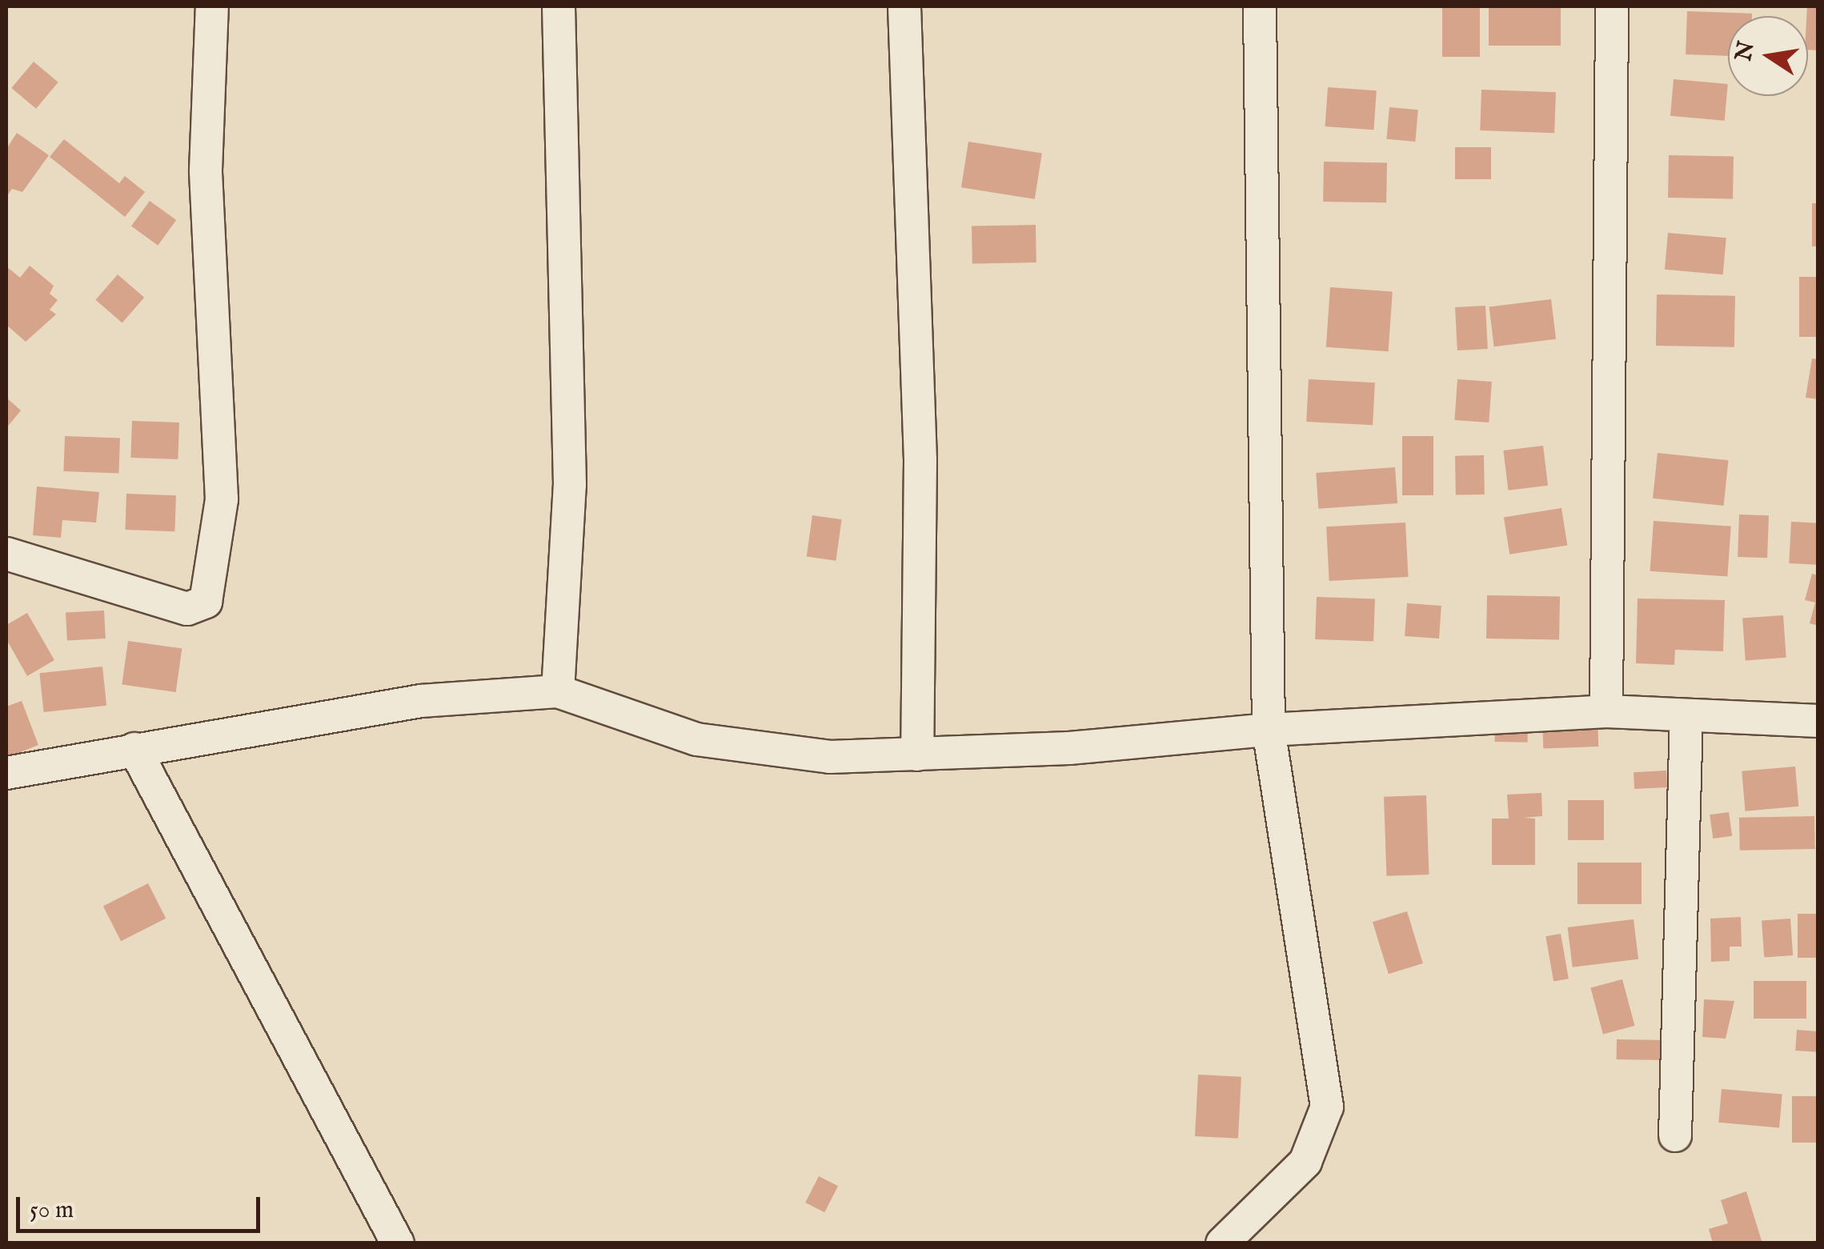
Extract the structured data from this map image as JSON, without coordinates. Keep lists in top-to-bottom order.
{
  "scale_bar": "50 m",
  "north": "left"
}
